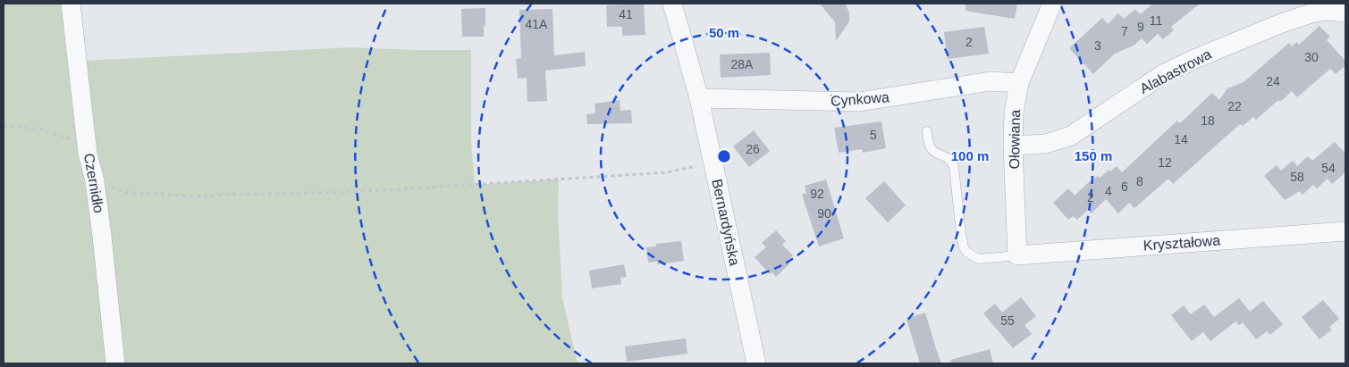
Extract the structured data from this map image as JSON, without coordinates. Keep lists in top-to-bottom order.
{
  "streets": {
    "street": [
      "Alabastrowa",
      "Cynkowa",
      "Ołowiana",
      "Czernidło",
      "Bernardyńska",
      "Kryształowa"
    ]
  },
  "crossings": [
    ["Alabastrowa", "Ołowiana"],
    ["Cynkowa", "Ołowiana"],
    ["Cynkowa", "Bernardyńska"],
    ["Ołowiana", "Kryształowa"]
  ],
  "house_numbers": [
    "41",
    "11",
    "41A",
    "9",
    "7",
    "2",
    "3",
    "30",
    "28A",
    "24",
    "22",
    "18",
    "5",
    "14",
    "26",
    "12",
    "54",
    "58",
    "8",
    "6",
    "4",
    "92",
    "2",
    "90",
    "55"
  ],
  "rings": ["50 m", "100 m", "150 m"]
}
